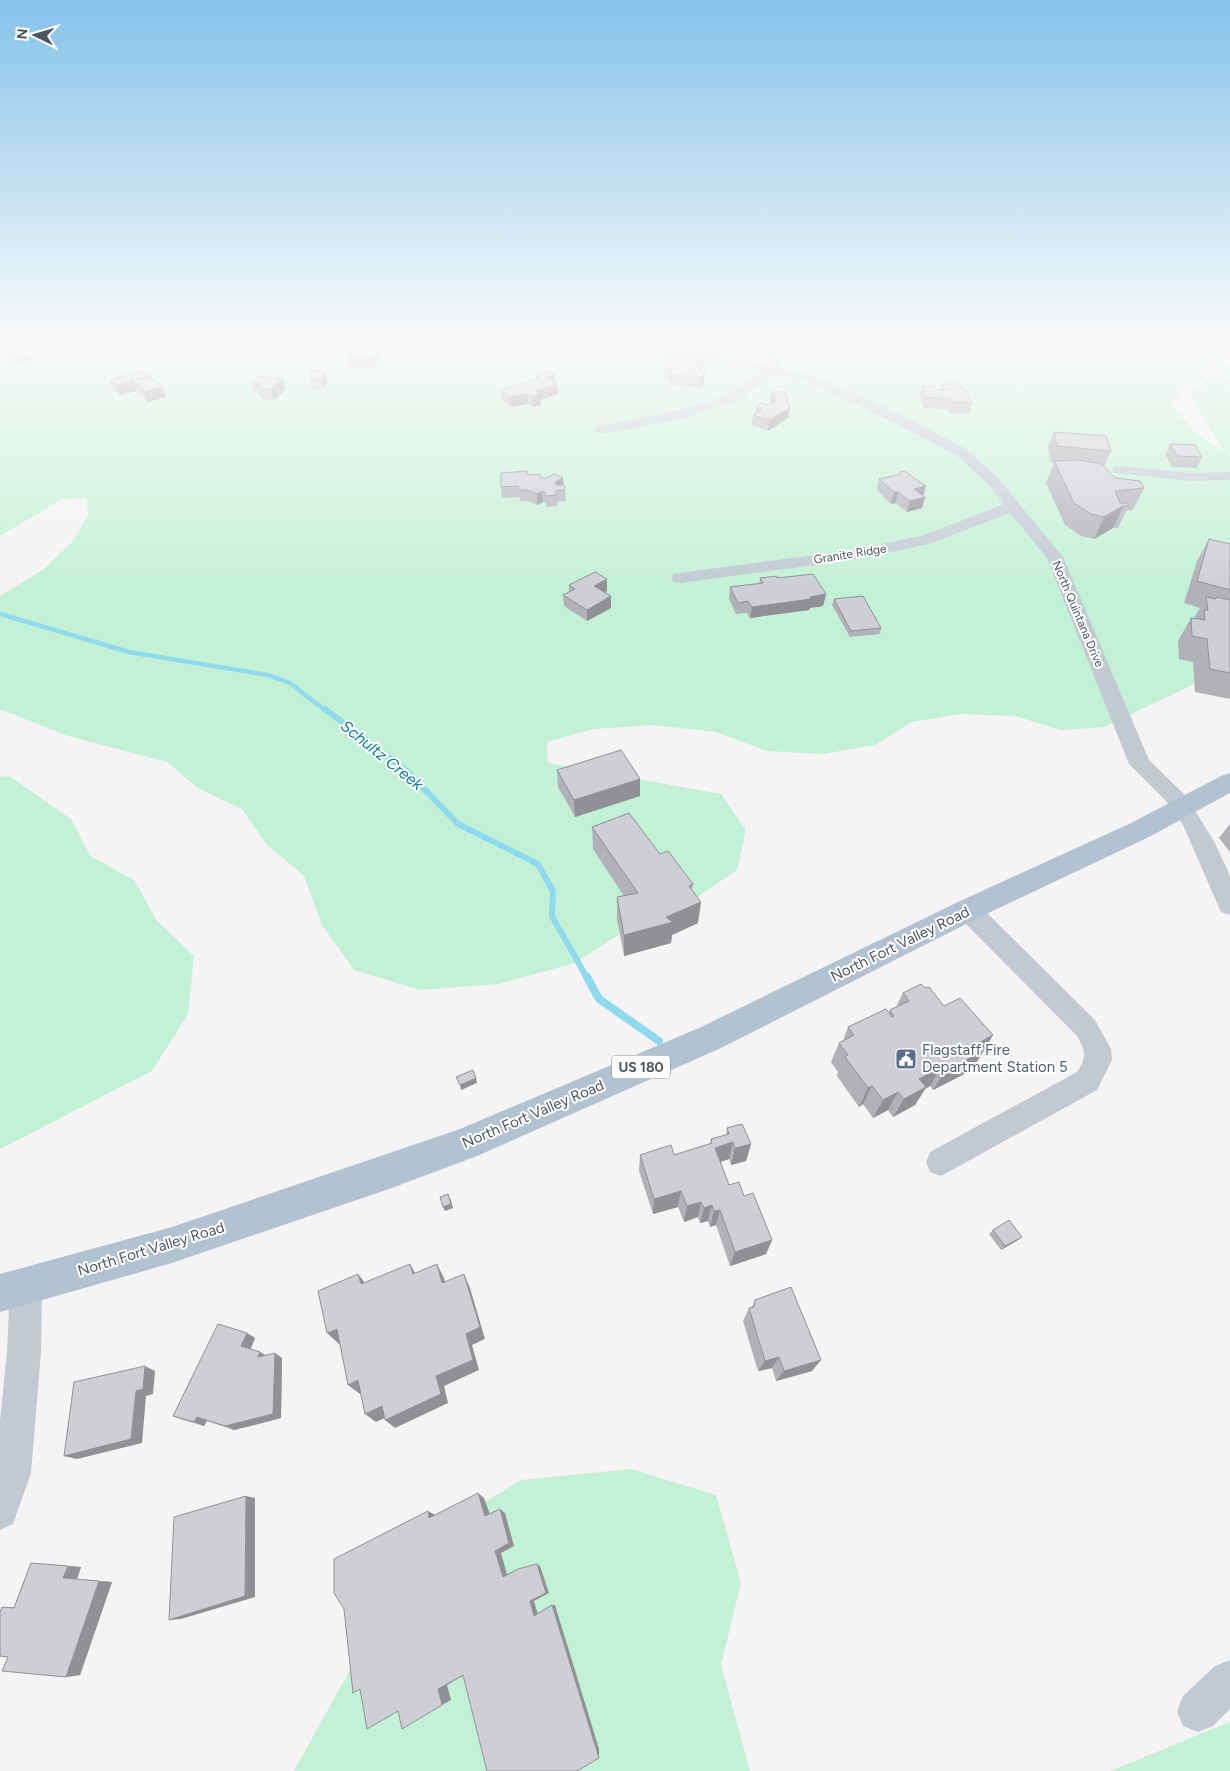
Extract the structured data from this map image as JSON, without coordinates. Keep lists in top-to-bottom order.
{
  "streets": {
    "main road": ["North Fort Valley Road", "US 180"],
    "street": ["Granite Ridge", "North Quintana Drive"]
  },
  "crossings": [
    ["Granite Ridge", "North Quintana Drive"],
    ["North Quintana Drive", "North Fort Valley Road"]
  ],
  "water": ["Schultz Creek"],
  "places": {
    "public building": ["Flagstaff Fire Department Station 5"]
  },
  "north": "left"
}
